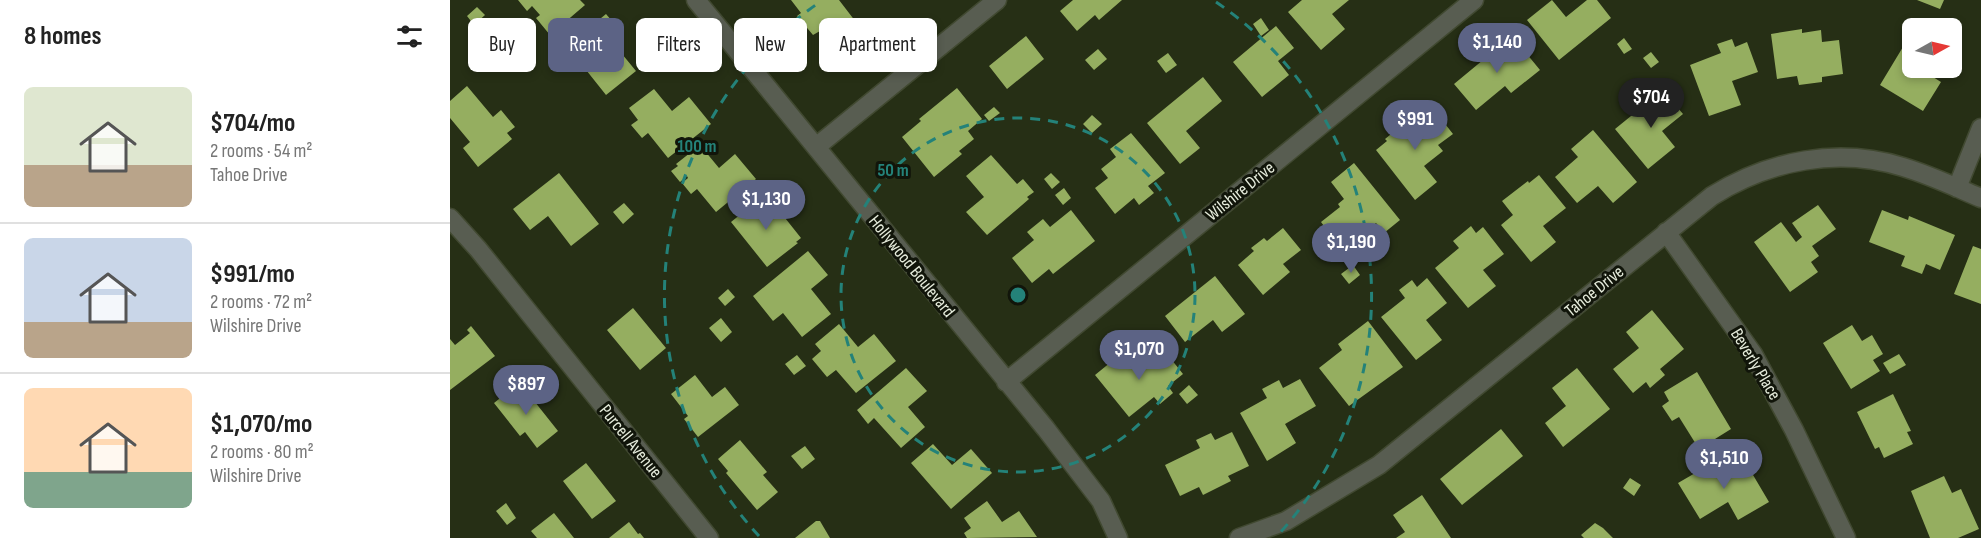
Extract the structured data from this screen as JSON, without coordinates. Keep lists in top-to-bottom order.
{
  "streets": {
    "street": [
      "Wilshire Drive",
      "Hollywood Boulevard",
      "Tahoe Drive",
      "Beverly Place",
      "Purcell Avenue"
    ]
  },
  "crossings": [
    ["Wilshire Drive", "Hollywood Boulevard"],
    ["Tahoe Drive", "Beverly Place"]
  ],
  "north": "right",
  "page": {
    "heading": "8 homes",
    "chip": [
      "Buy",
      "Rent",
      "Filters",
      "New",
      "Apartment"
    ],
    "price": [
      "$1,140",
      "$704",
      "$991",
      "$1,130",
      "$1,190",
      "$1,070",
      "$897",
      "$1,510"
    ],
    "list": [
      {
        "name": "$704/mo",
        "note": "2 rooms · 54 m² · Tahoe Drive"
      },
      {
        "name": "$991/mo",
        "note": "2 rooms · 72 m² · Wilshire Drive"
      },
      {
        "name": "$1,070/mo",
        "note": "2 rooms · 80 m² · Wilshire Drive"
      }
    ]
  },
  "rings": ["100 m", "50 m"]
}
